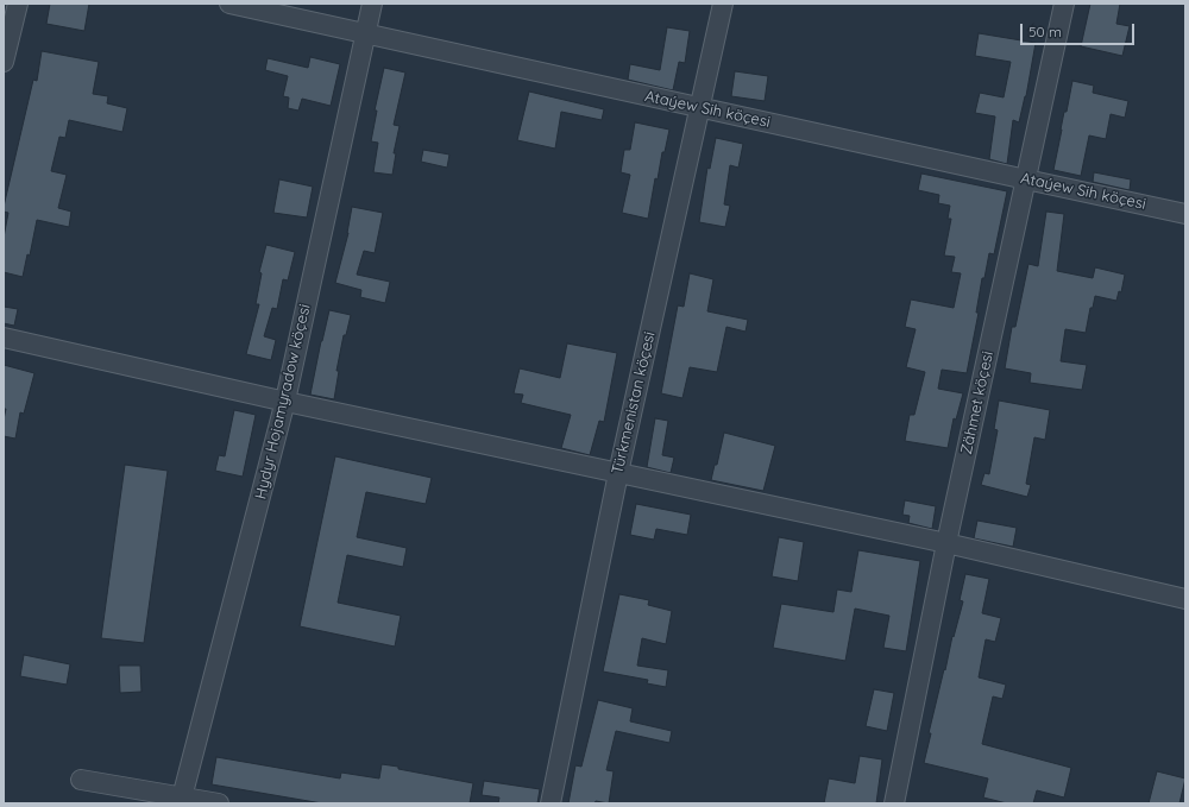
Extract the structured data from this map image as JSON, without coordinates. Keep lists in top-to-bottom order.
{
  "streets": {
    "street": [
      "Ataýew Sih köçesi",
      "Hydyr Hojamyradow köçesi",
      "Türkmenistan köçesi",
      "Zähmet köçesi"
    ]
  },
  "crossings": [
    ["Ataýew Sih köçesi", "Hydyr Hojamyradow köçesi"],
    ["Ataýew Sih köçesi", "Türkmenistan köçesi"],
    ["Ataýew Sih köçesi", "Zähmet köçesi"]
  ],
  "scale_bar": "50 m"
}
